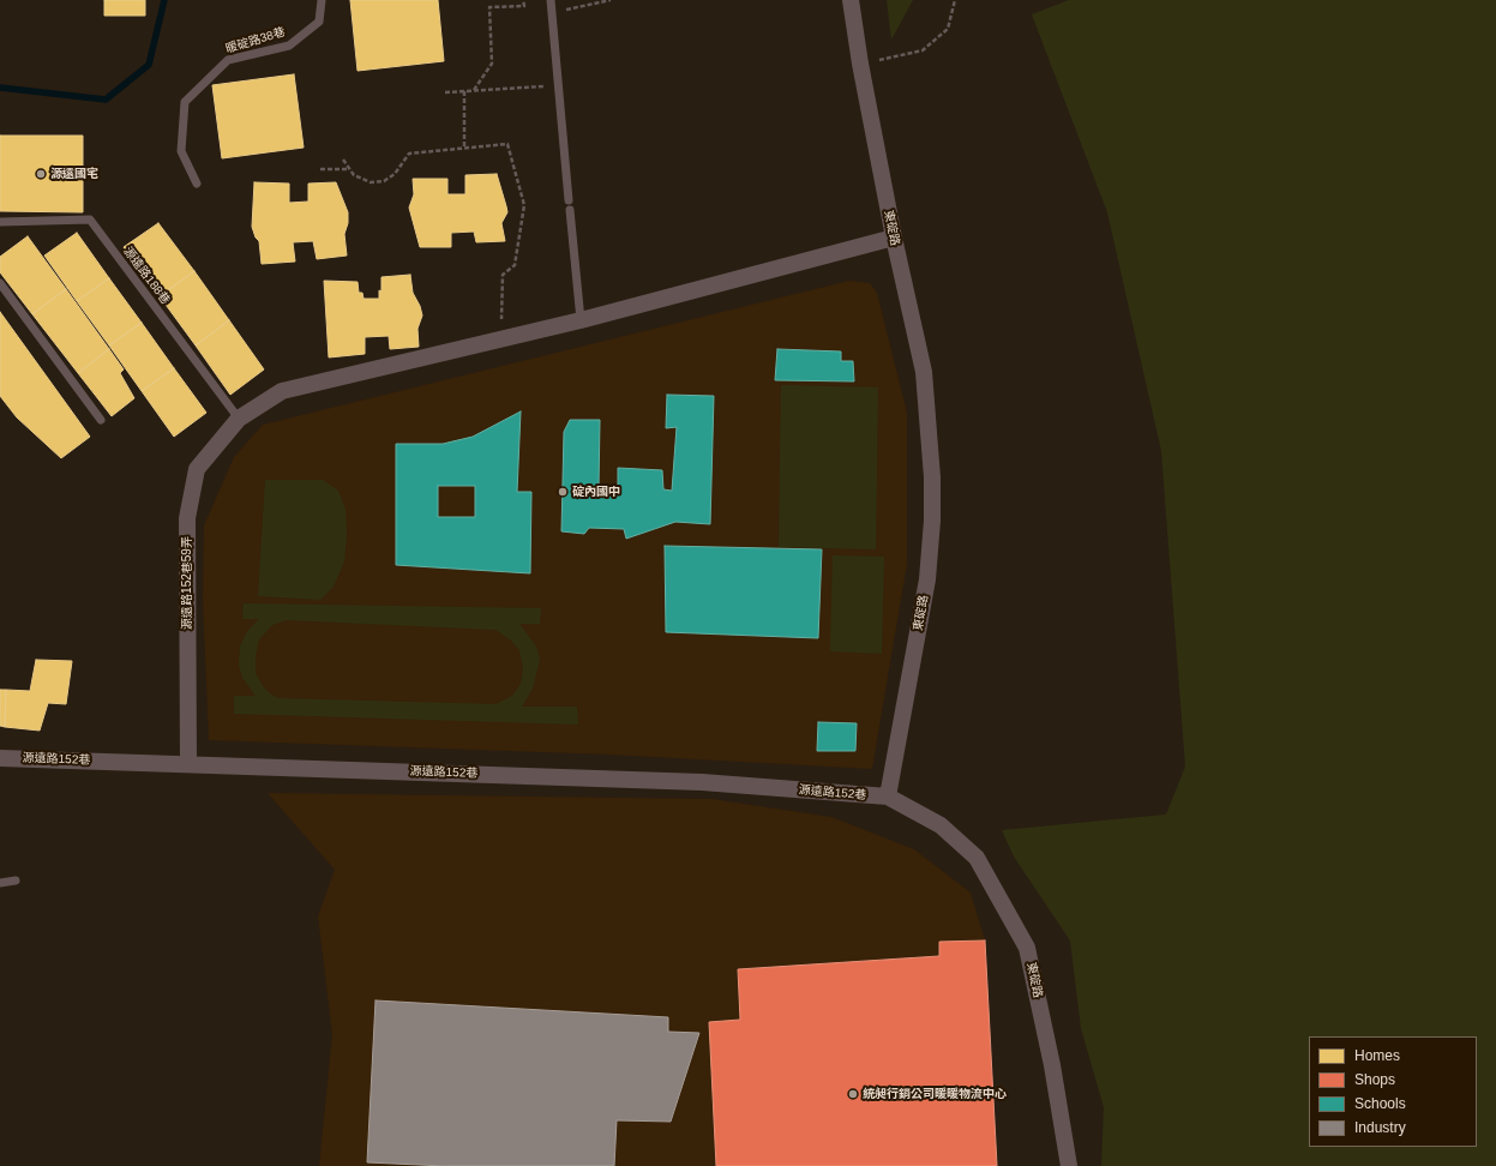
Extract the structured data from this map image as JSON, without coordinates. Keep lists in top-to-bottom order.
{
  "streets": {
    "street": ["東碇路", "源遠路152巷59弄", "源遠路152巷"],
    "lane": ["暖碇路38巷", "源遠路188巷"]
  },
  "crossings": [
    ["東碇路", "源遠路152巷59弄"],
    ["東碇路", "源遠路152巷"],
    ["源遠路188巷", "源遠路152巷59弄"],
    ["源遠路152巷59弄", "源遠路152巷"]
  ],
  "places": ["源遠國宅", "碇內國中", "統昶行銷公司暖暖物流中心"],
  "legend": [
    "Homes",
    "Shops",
    "Schools",
    "Industry"
  ]
}
